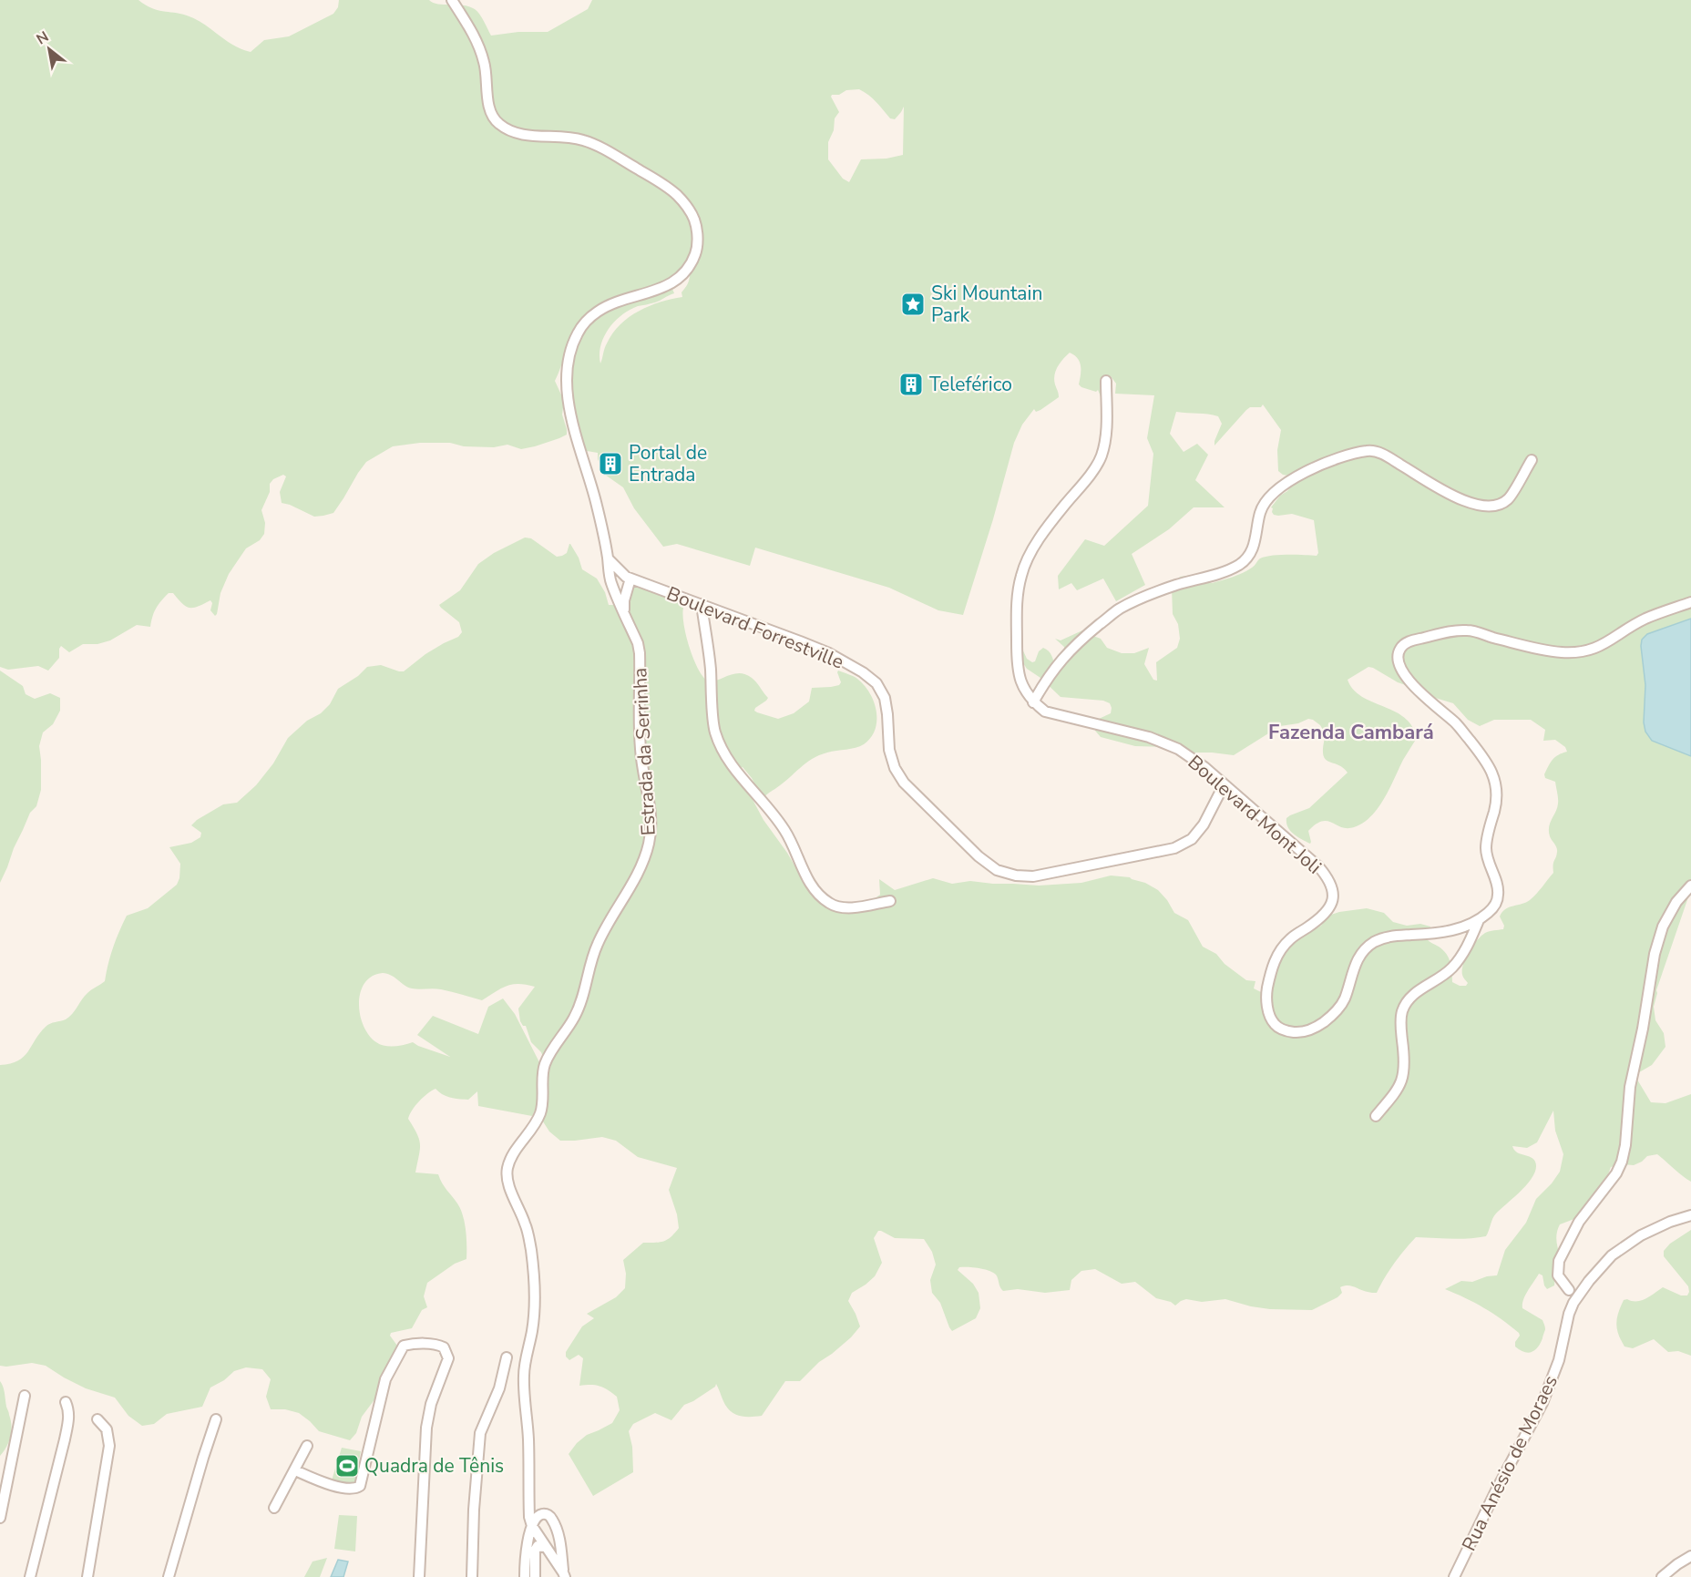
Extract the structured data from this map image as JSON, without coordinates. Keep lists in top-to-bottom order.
{
  "streets": {
    "street": [
      "Boulevard Forrestville",
      "Estrada da Serrinha",
      "Boulevard Mont Joli",
      "Rua Anésio de Moraes"
    ]
  },
  "crossings": [
    ["Boulevard Forrestville", "Boulevard Mont Joli"]
  ],
  "districts": ["Fazenda Cambará"],
  "places": {
    "place": ["Ski Mountain Park"],
    "building": ["Teleférico", "Portal de Entrada"],
    "sports": ["Quadra de Tênis"]
  },
  "north": "top left"
}
